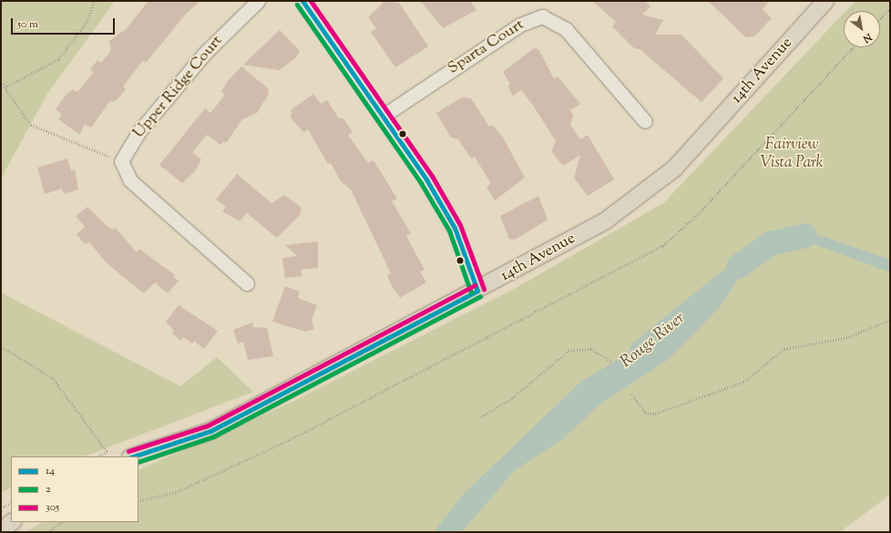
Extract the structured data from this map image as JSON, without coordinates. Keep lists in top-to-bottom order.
{
  "streets": {
    "main road": ["14th Avenue"],
    "street": ["Sparta Court", "Upper Ridge Court"]
  },
  "water": ["Rouge River"],
  "parks": ["Fairview Vista Park"],
  "lines": ["transit line 14", "transit line 305", "transit line 2"],
  "legend": ["14", "2", "305"],
  "scale_bar": "50 m",
  "north": "bottom right"
}
